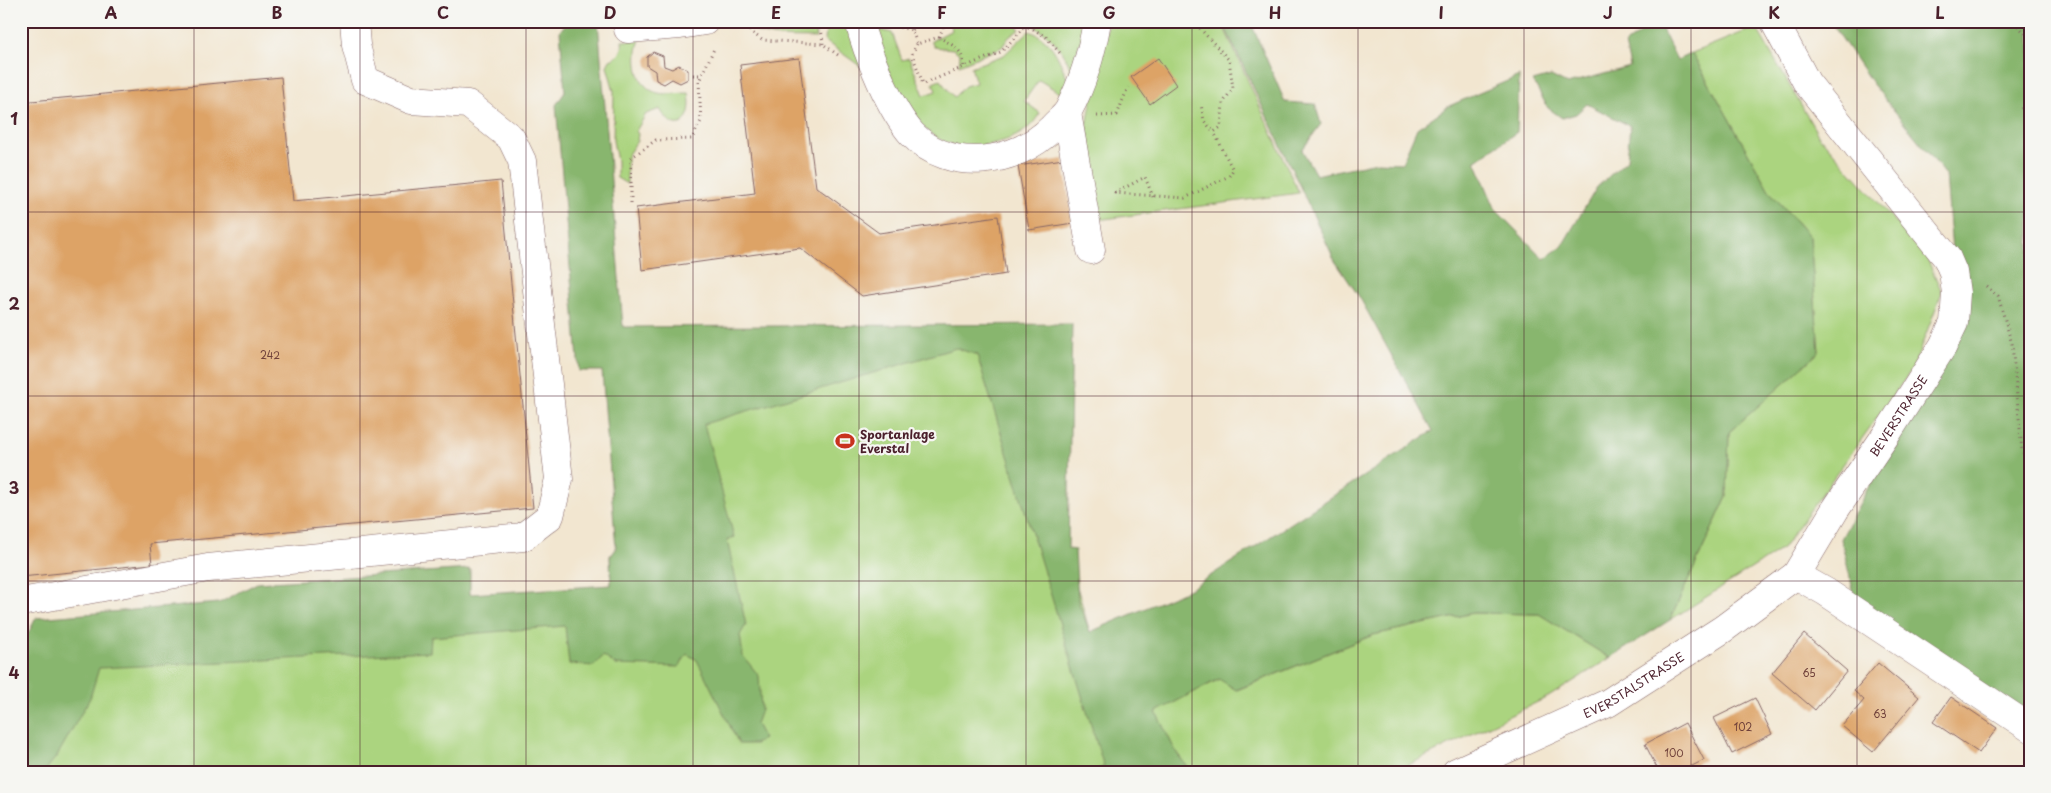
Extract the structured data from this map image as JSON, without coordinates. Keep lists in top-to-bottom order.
{
  "streets": {
    "street": ["BEVERSTRASSE", "EVERSTALSTRASSE"]
  },
  "crossings": [
    ["BEVERSTRASSE", "EVERSTALSTRASSE"]
  ],
  "places": {
    "sports": ["Sportanlage Everstal"]
  },
  "house_numbers": [
    "242",
    "65",
    "63",
    "102",
    "100"
  ],
  "grid": {
    "columns": [
      "A",
      "B",
      "C",
      "D",
      "E",
      "F",
      "G",
      "H",
      "I",
      "J",
      "K",
      "L"
    ],
    "rows": [
      "1",
      "2",
      "3",
      "4"
    ]
  }
}
